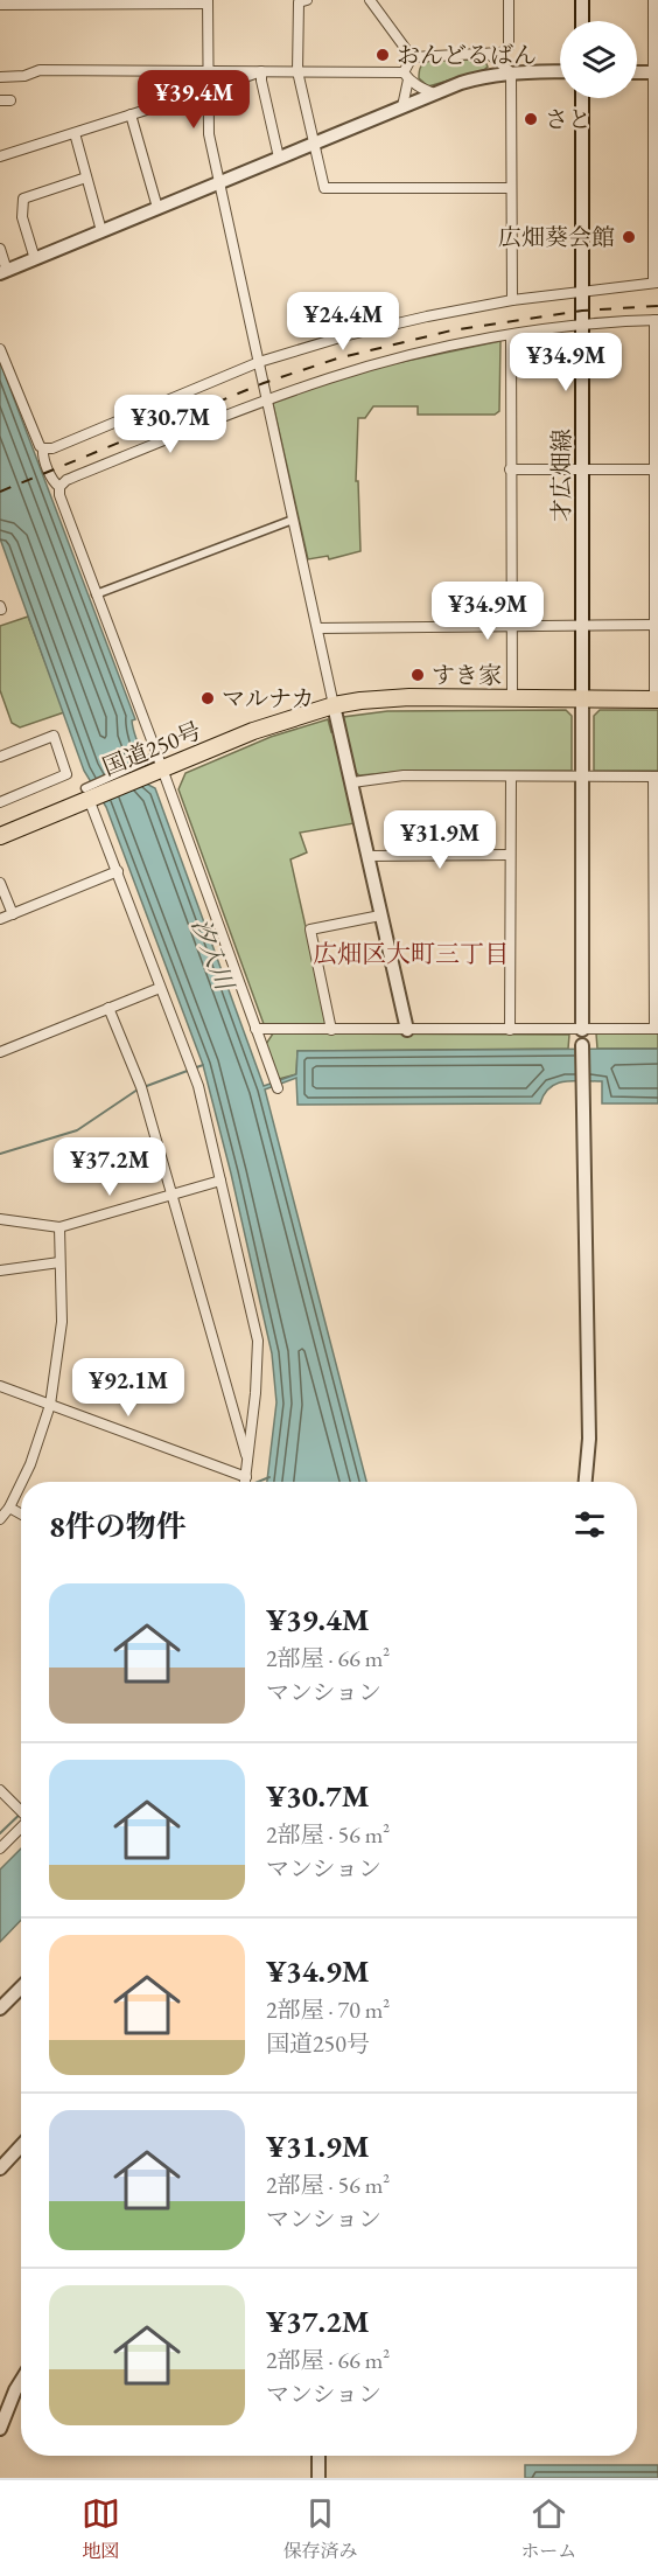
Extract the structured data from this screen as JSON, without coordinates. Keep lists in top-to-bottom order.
{
  "streets": {
    "highway": ["国道250号"],
    "street": ["才広畑線"]
  },
  "crossings": [
    ["才広畑線", "国道250号"]
  ],
  "districts": ["広畑区大町三丁目"],
  "water": ["汐入川"],
  "places": [
    "おんどるばん",
    "さと",
    "広畑葵会館",
    "すき家",
    "マルナカ"
  ],
  "page": {
    "price": [
      "¥39.4M",
      "¥24.4M",
      "¥34.9M",
      "¥30.7M",
      "¥34.9M",
      "¥31.9M",
      "¥37.2M",
      "¥92.1M"
    ],
    "heading": "8件の物件",
    "list": [
      {
        "name": "¥39.4M",
        "note": "2部屋 · 66 m² · マンション"
      },
      {
        "name": "¥30.7M",
        "note": "2部屋 · 56 m² · マンション"
      },
      {
        "name": "¥34.9M",
        "note": "2部屋 · 70 m² · 国道250号"
      },
      {
        "name": "¥31.9M",
        "note": "2部屋 · 56 m² · マンション"
      },
      {
        "name": "¥37.2M",
        "note": "2部屋 · 66 m² · マンション"
      }
    ],
    "tabs": ["地図", "保存済み", "ホーム"]
  }
}
